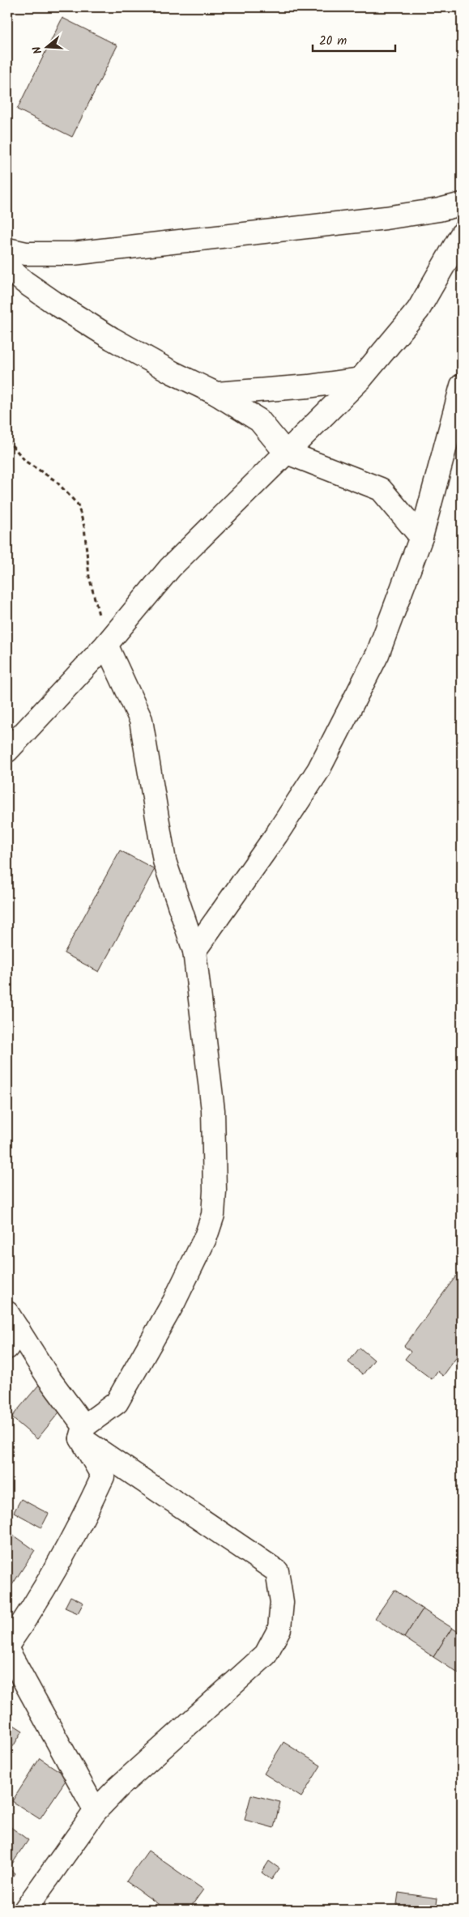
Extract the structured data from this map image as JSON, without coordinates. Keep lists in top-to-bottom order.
{
  "scale_bar": "20 m",
  "north": "left"
}
